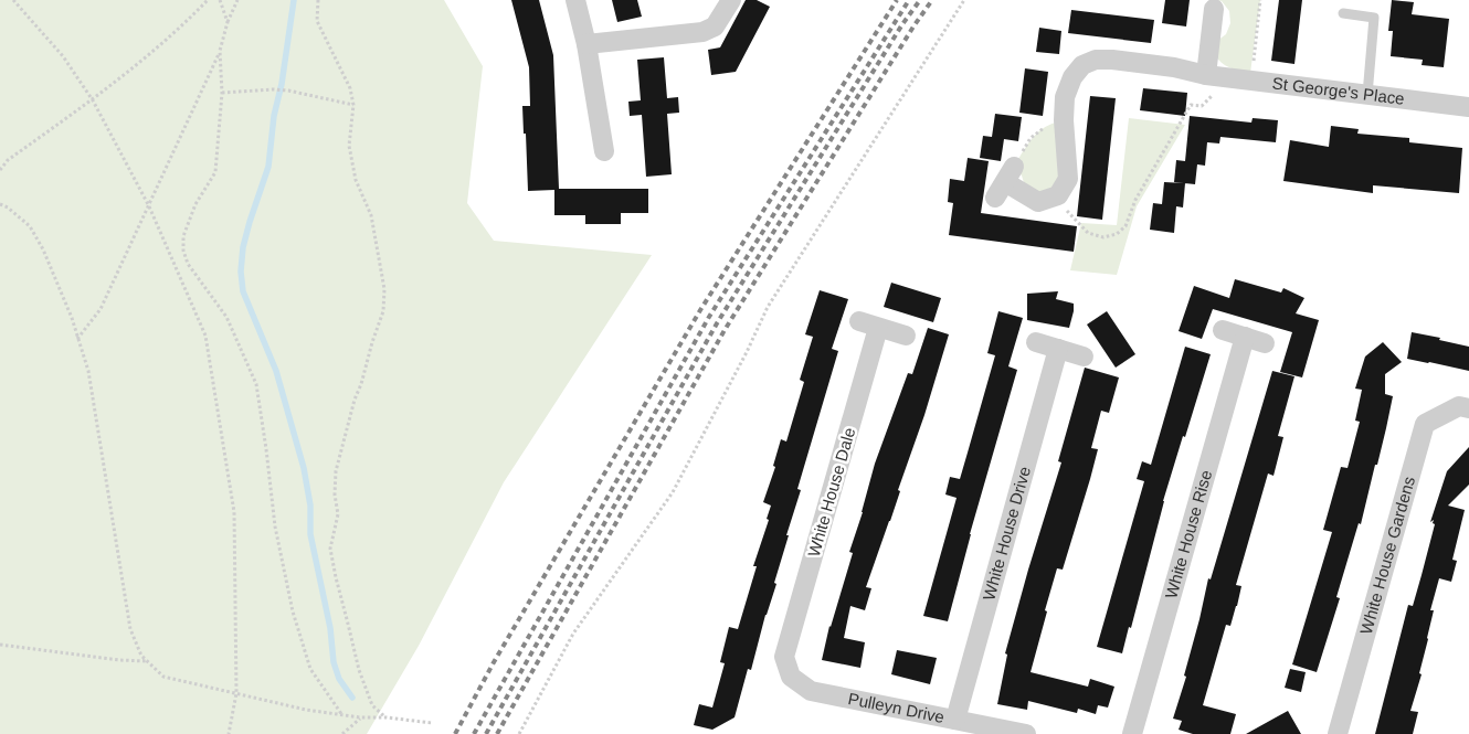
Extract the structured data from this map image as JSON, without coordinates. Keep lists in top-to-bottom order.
{
  "streets": {
    "street": [
      "St George's Place",
      "White House Dale",
      "White House Drive",
      "White House Rise",
      "White House Gardens",
      "Pulleyn Drive"
    ]
  },
  "crossings": [
    ["White House Dale", "Pulleyn Drive"],
    ["White House Drive", "Pulleyn Drive"]
  ]
}
